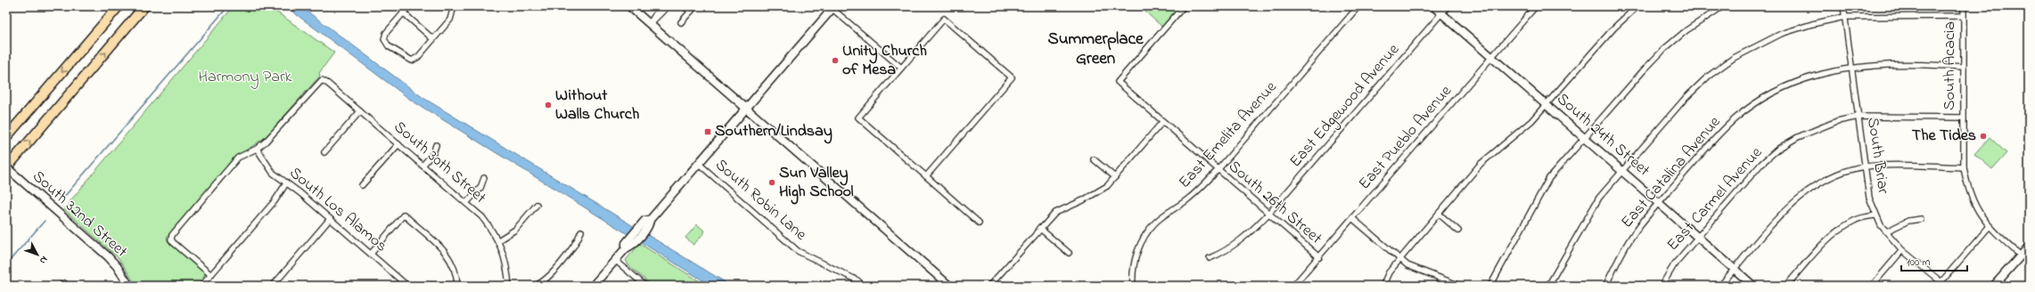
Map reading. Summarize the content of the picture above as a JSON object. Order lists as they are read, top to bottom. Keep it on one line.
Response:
{"streets":{"main road":["South 24th Street","South 32nd Street"],"street":["South Acacia","East Edgewood Avenue","East Emelita Avenue","East Pueblo Avenue","South Briar","South 30th Street","East Catalina Avenue","East Carmel Avenue","South Robin Lane","South 26th Street","South Los Alamos"]},"crossings":[["South Acacia","East Catalina Avenue"],["South Acacia","East Carmel Avenue"],["East Edgewood Avenue","South 24th Street"],["East Edgewood Avenue","South 26th Street"],["East Emelita Avenue","South 26th Street"],["South 24th Street","East Pueblo Avenue"],["South 24th Street","East Catalina Avenue"],["South 24th Street","East Carmel Avenue"],["East Pueblo Avenue","South 26th Street"],["South Briar","East Catalina Avenue"],["South Briar","East Carmel Avenue"],["South 30th Street","South Los Alamos"]],"districts":["Summerplace Green"],"parks":["Harmony Park"],"places":{"other":["Unity Church of Mesa","Without Walls Church","The Tides","Sun Valley High School"],"transit":["Southern/Lindsay"]},"scale_bar":"100 m","north":"bottom right"}
